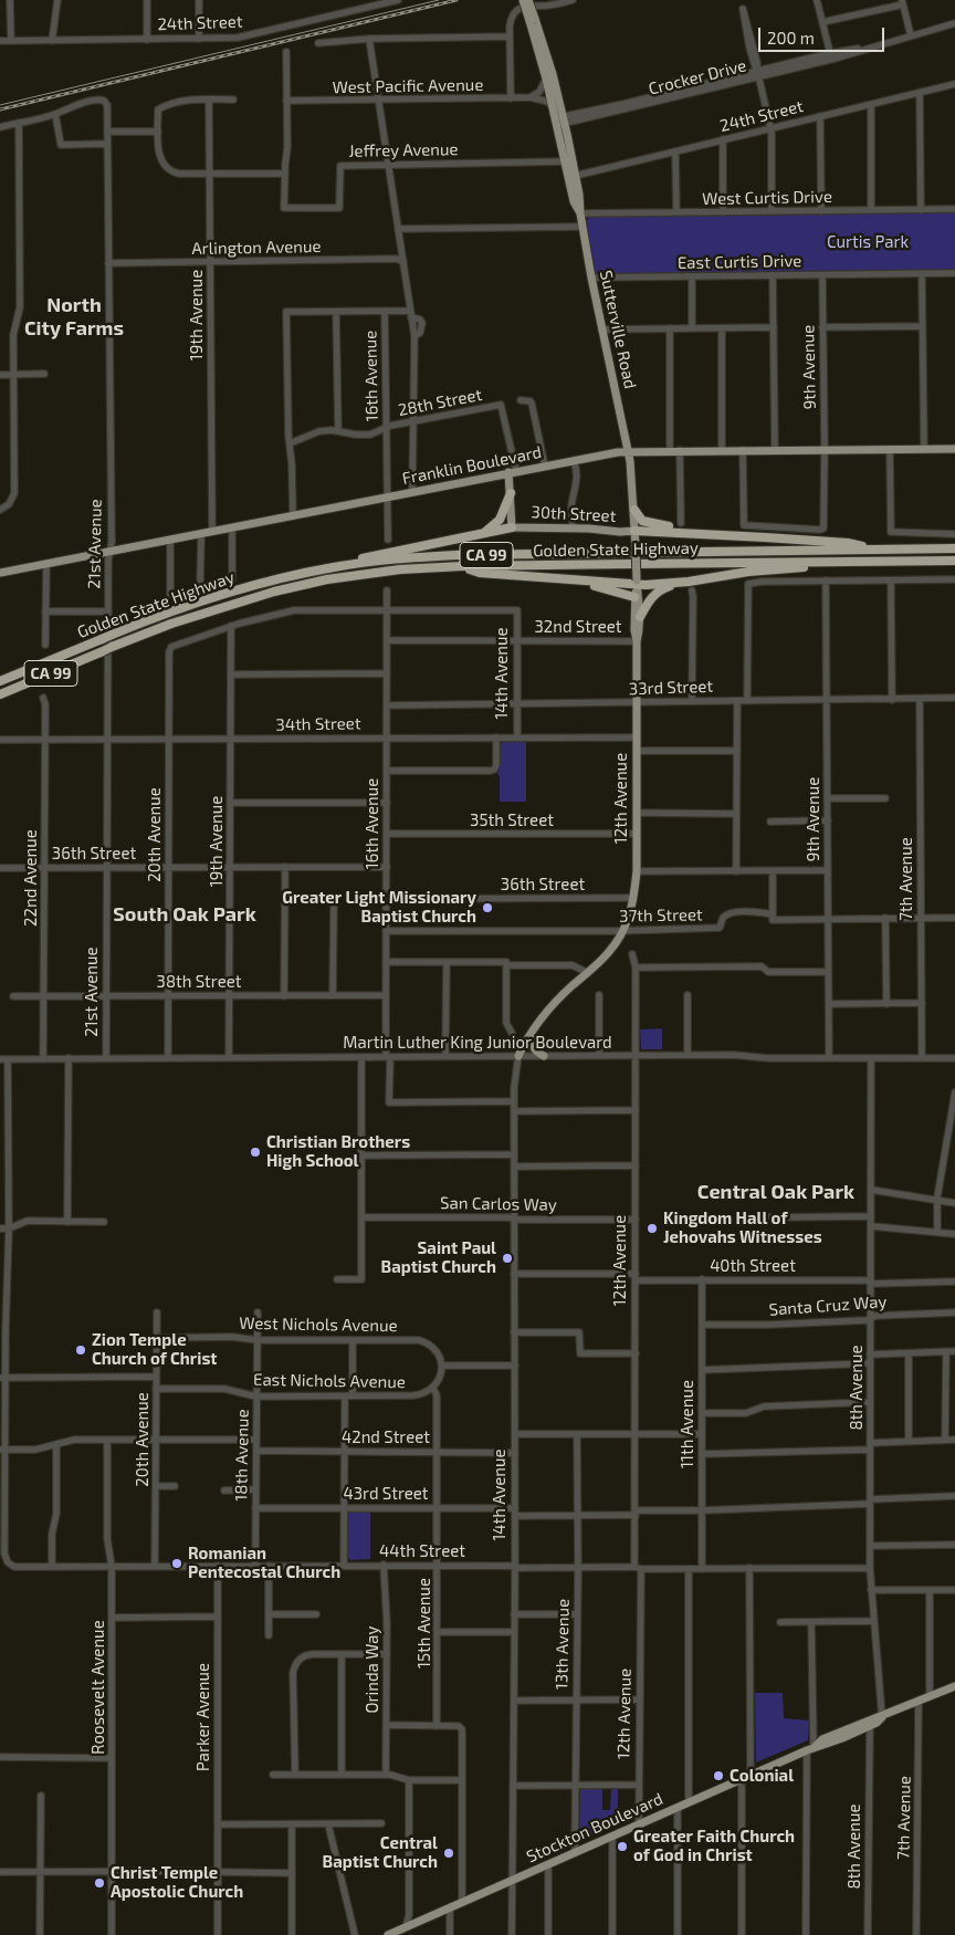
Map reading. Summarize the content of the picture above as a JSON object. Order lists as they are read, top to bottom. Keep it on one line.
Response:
{"streets":{"highway":["Golden State Highway","CA 99"],"main road":["Sutterville Road","Franklin Boulevard","30th Street","12th Avenue","Stockton Boulevard"],"street":["24th Street","Crocker Drive","West Pacific Avenue","Jeffrey Avenue","West Curtis Drive","Arlington Avenue","East Curtis Drive","19th Avenue","9th Avenue","16th Avenue","28th Street","21st Avenue","32nd Street","14th Avenue","33rd Street","34th Street","35th Street","20th Avenue","36th Street","22nd Avenue","7th Avenue","37th Street","38th Street","Martin Luther King Junior Boulevard","San Carlos Way","40th Street","Santa Cruz Way","West Nichols Avenue","East Nichols Avenue","8th Avenue","11th Avenue","42nd Street","18th Avenue","43rd Street","44th Street","15th Avenue","13th Avenue","Orinda Way","Roosevelt Avenue","Parker Avenue"]},"crossings":[["24th Street","Sutterville Road"],["Crocker Drive","Sutterville Road"],["Jeffrey Avenue","Sutterville Road"],["West Curtis Drive","Sutterville Road"],["Arlington Avenue","19th Avenue"],["Arlington Avenue","21st Avenue"],["East Curtis Drive","Sutterville Road"],["East Curtis Drive","9th Avenue"],["19th Avenue","Franklin Boulevard"],["19th Avenue","34th Street"],["19th Avenue","20th Avenue"],["19th Avenue","36th Street"],["19th Avenue","38th Street"],["19th Avenue","Martin Luther King Junior Boulevard"],["Sutterville Road","Franklin Boulevard"],["Sutterville Road","12th Avenue"],["9th Avenue","Franklin Boulevard"],["9th Avenue","33rd Street"],["9th Avenue","37th Street"],["9th Avenue","Martin Luther King Junior Boulevard"],["16th Avenue","28th Street"],["16th Avenue","Franklin Boulevard"],["16th Avenue","32nd Street"],["16th Avenue","14th Avenue"],["16th Avenue","33rd Street"],["16th Avenue","34th Street"],["16th Avenue","35th Street"],["16th Avenue","36th Street"],["16th Avenue","37th Street"],["16th Avenue","38th Street"],["16th Avenue","Martin Luther King Junior Boulevard"],["28th Street","Franklin Boulevard"],["Franklin Boulevard","21st Avenue"],["Franklin Boulevard","12th Avenue"],["30th Street","12th Avenue"],["21st Avenue","34th Street"],["21st Avenue","36th Street"],["21st Avenue","38th Street"],["21st Avenue","Martin Luther King Junior Boulevard"],["32nd Street","14th Avenue"],["32nd Street","12th Avenue"],["14th Avenue","33rd Street"],["14th Avenue","34th Street"],["14th Avenue","12th Avenue"],["14th Avenue","Martin Luther King Junior Boulevard"],["14th Avenue","San Carlos Way"],["14th Avenue","40th Street"],["14th Avenue","42nd Street"],["14th Avenue","43rd Street"],["14th Avenue","44th Street"],["14th Avenue","Stockton Boulevard"],["33rd Street","12th Avenue"],["33rd Street","7th Avenue"],["34th Street","12th Avenue"],["34th Street","20th Avenue"],["34th Street","22nd Avenue"],["12th Avenue","35th Street"],["12th Avenue","36th Street"],["12th Avenue","37th Street"],["12th Avenue","Martin Luther King Junior Boulevard"],["12th Avenue","San Carlos Way"],["12th Avenue","40th Street"],["12th Avenue","44th Street"],["12th Avenue","Stockton Boulevard"],["20th Avenue","36th Street"],["20th Avenue","38th Street"],["20th Avenue","Martin Luther King Junior Boulevard"],["20th Avenue","West Nichols Avenue"],["20th Avenue","East Nichols Avenue"],["20th Avenue","44th Street"],["36th Street","22nd Avenue"],["22nd Avenue","38th Street"],["22nd Avenue","Martin Luther King Junior Boulevard"],["7th Avenue","37th Street"],["7th Avenue","Martin Luther King Junior Boulevard"],["7th Avenue","Stockton Boulevard"],["Martin Luther King Junior Boulevard","8th Avenue"],["40th Street","8th Avenue"],["40th Street","11th Avenue"],["Santa Cruz Way","8th Avenue"],["Santa Cruz Way","11th Avenue"],["West Nichols Avenue","18th Avenue"],["East Nichols Avenue","18th Avenue"],["East Nichols Avenue","15th Avenue"],["8th Avenue","44th Street"],["8th Avenue","Stockton Boulevard"],["11th Avenue","44th Street"],["42nd Street","18th Avenue"],["42nd Street","15th Avenue"],["18th Avenue","43rd Street"],["18th Avenue","44th Street"],["43rd Street","15th Avenue"],["44th Street","15th Avenue"],["44th Street","13th Avenue"],["44th Street","Orinda Way"],["44th Street","Roosevelt Avenue"],["44th Street","Parker Avenue"],["13th Avenue","Stockton Boulevard"]],"districts":["North City Farms","South Oak Park","Central Oak Park"],"parks":["Curtis Park"],"places":["Greater Light Missionary Baptist Church","Christian Brothers High School","Kingdom Hall of Jehovahs Witnesses","Saint Paul Baptist Church","Zion Temple Church of Christ","Romanian Pentecostal Church","Colonial","Greater Faith Church of God in Christ","Central Baptist Church","Christ Temple Apostolic Church"],"scale_bar":"200 m"}
